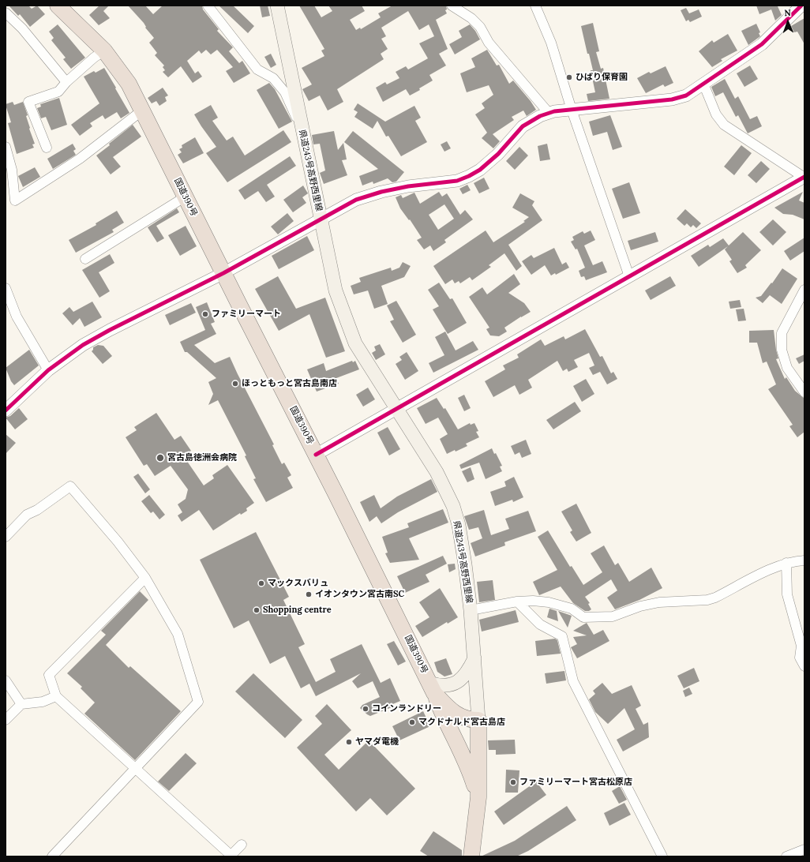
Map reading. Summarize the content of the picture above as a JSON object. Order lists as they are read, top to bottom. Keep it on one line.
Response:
{"streets":{"highway":["国道390号"],"main road":["県道243号高野西里線"]},"crossings":[["県道243号高野西里線","国道390号"]],"places":["ひばり保育園","ファミリーマート","ほっともっと宮古島南店","宮古島徳洲会病院","マックスバリュ","イオンタウン宮古南SC","Shopping centre","コインランドリー","マクドナルド宮古島店","ヤマダ電機","ファミリーマート宮古松原店"],"north":"top"}
